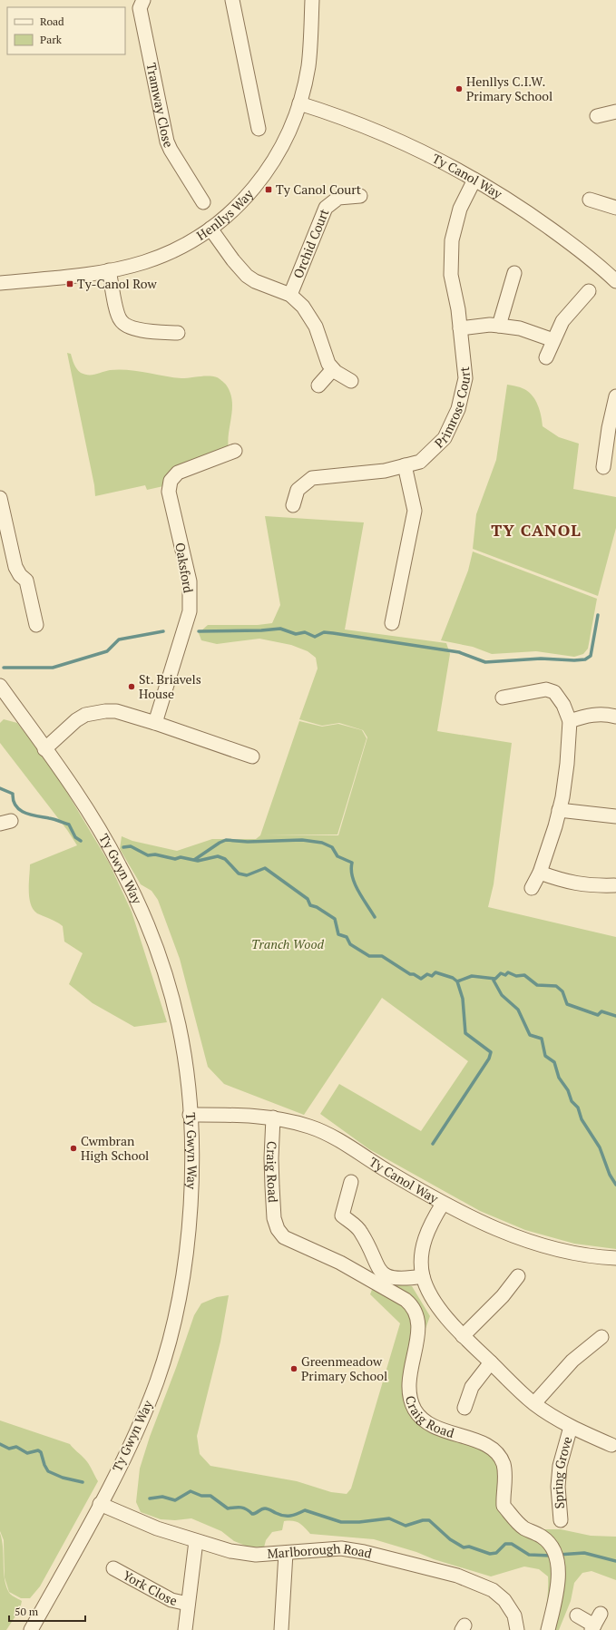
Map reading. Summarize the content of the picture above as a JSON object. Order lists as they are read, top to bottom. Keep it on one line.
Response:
{"streets":{"street":["Tramway Close","Ty Canol Way","Henllys Way","Orchid Court","Primrose Court","Oaksford","Ty Gwyn Way","Craig Road","Spring Grove","Marlborough Road","York Close"]},"crossings":[["Ty Canol Way","Henllys Way"],["Ty Canol Way","Primrose Court"],["Ty Canol Way","Ty Gwyn Way"],["Ty Canol Way","Craig Road"],["Ty Canol Way","Spring Grove"],["Henllys Way","Orchid Court"],["Ty Gwyn Way","Marlborough Road"]],"districts":["TY CANOL"],"parks":["Tranch Wood"],"places":{"other":["Henllys C.I.W. Primary School","St. Briavels House","Cwmbran High School","Greenmeadow Primary School"],"transit":["Ty Canol Court","Ty-Canol Row"]},"legend":["Road","Park"],"scale_bar":"50 m"}
